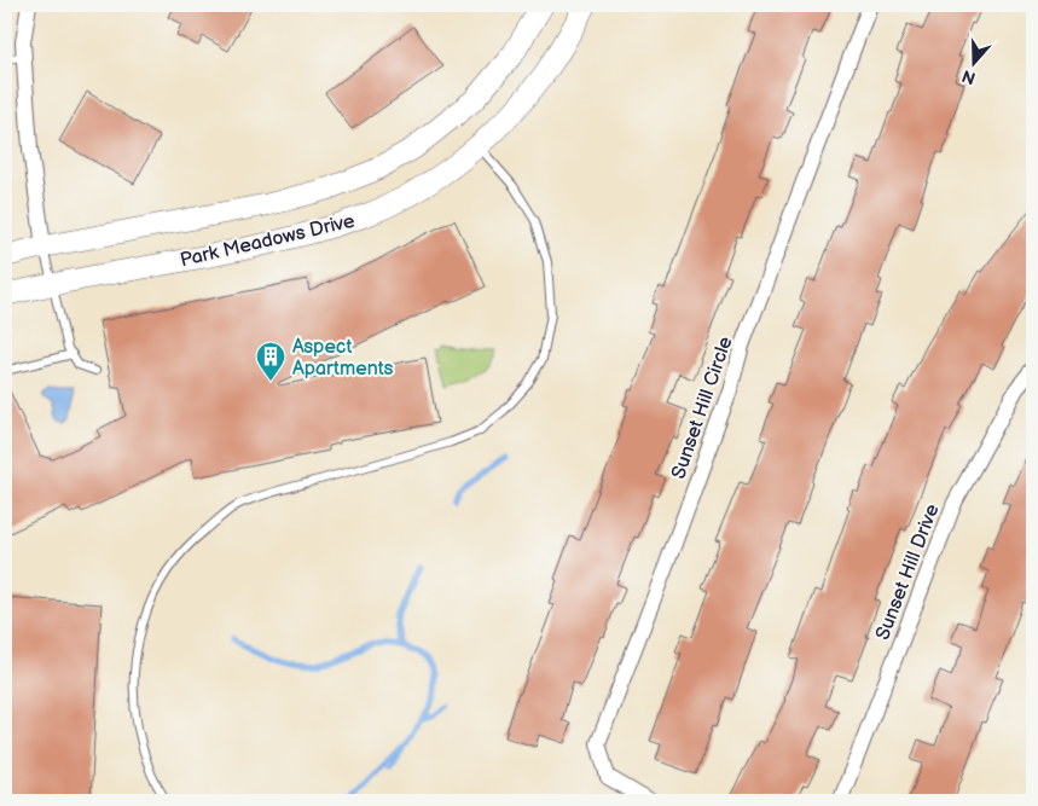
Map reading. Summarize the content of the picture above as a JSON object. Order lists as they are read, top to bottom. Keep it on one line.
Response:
{"streets":{"main road":["Park Meadows Drive"],"street":["Sunset Hill Circle","Sunset Hill Drive"]},"places":{"building":["Aspect Apartments"]},"north":"bottom"}
